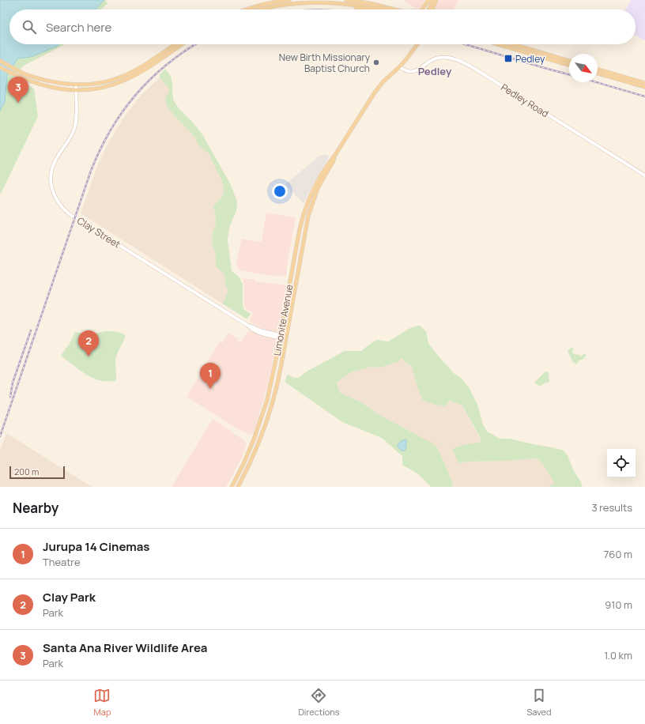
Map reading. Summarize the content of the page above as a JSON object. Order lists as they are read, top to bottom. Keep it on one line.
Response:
{"streets":{"main road":["Pedley Road","Clay Street","Limonite Avenue"]},"crossings":[["Pedley Road","Limonite Avenue"],["Clay Street","Limonite Avenue"]],"districts":["Pedley"],"places":{"transit":["Pedley"],"other":["New Birth Missionary Baptist Church"]},"scale_bar":"200 m","north":"bottom right","page":{"search":"Search here","pins":["3","2","1"],"scale":"200 m","heading":["Nearby","3 results"],"list":[{"mark":"1","name":"Jurupa 14 Cinemas","note":"Theatre","value":"760 m"},{"mark":"2","name":"Clay Park","note":"Park","value":"910 m"},{"mark":"3","name":"Santa Ana River Wildlife Area","note":"Park","value":"1.0 km"}],"nav":["Map","Directions","Saved"]}}
